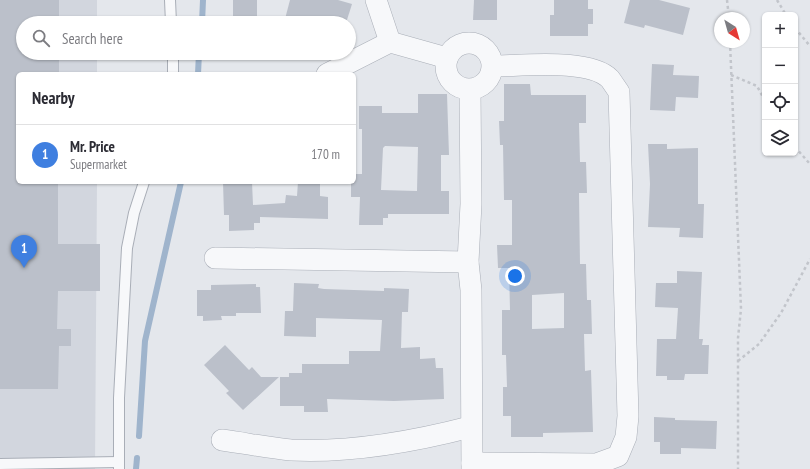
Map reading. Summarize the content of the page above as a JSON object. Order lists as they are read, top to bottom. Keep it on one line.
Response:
{"north":"bottom right","page":{"map_buttons":["+","−"],"search":"Search here","heading":"Nearby","list":[{"mark":"1","name":"Mr. Price","note":"Supermarket","value":"170 m"}],"pins":"1"}}
